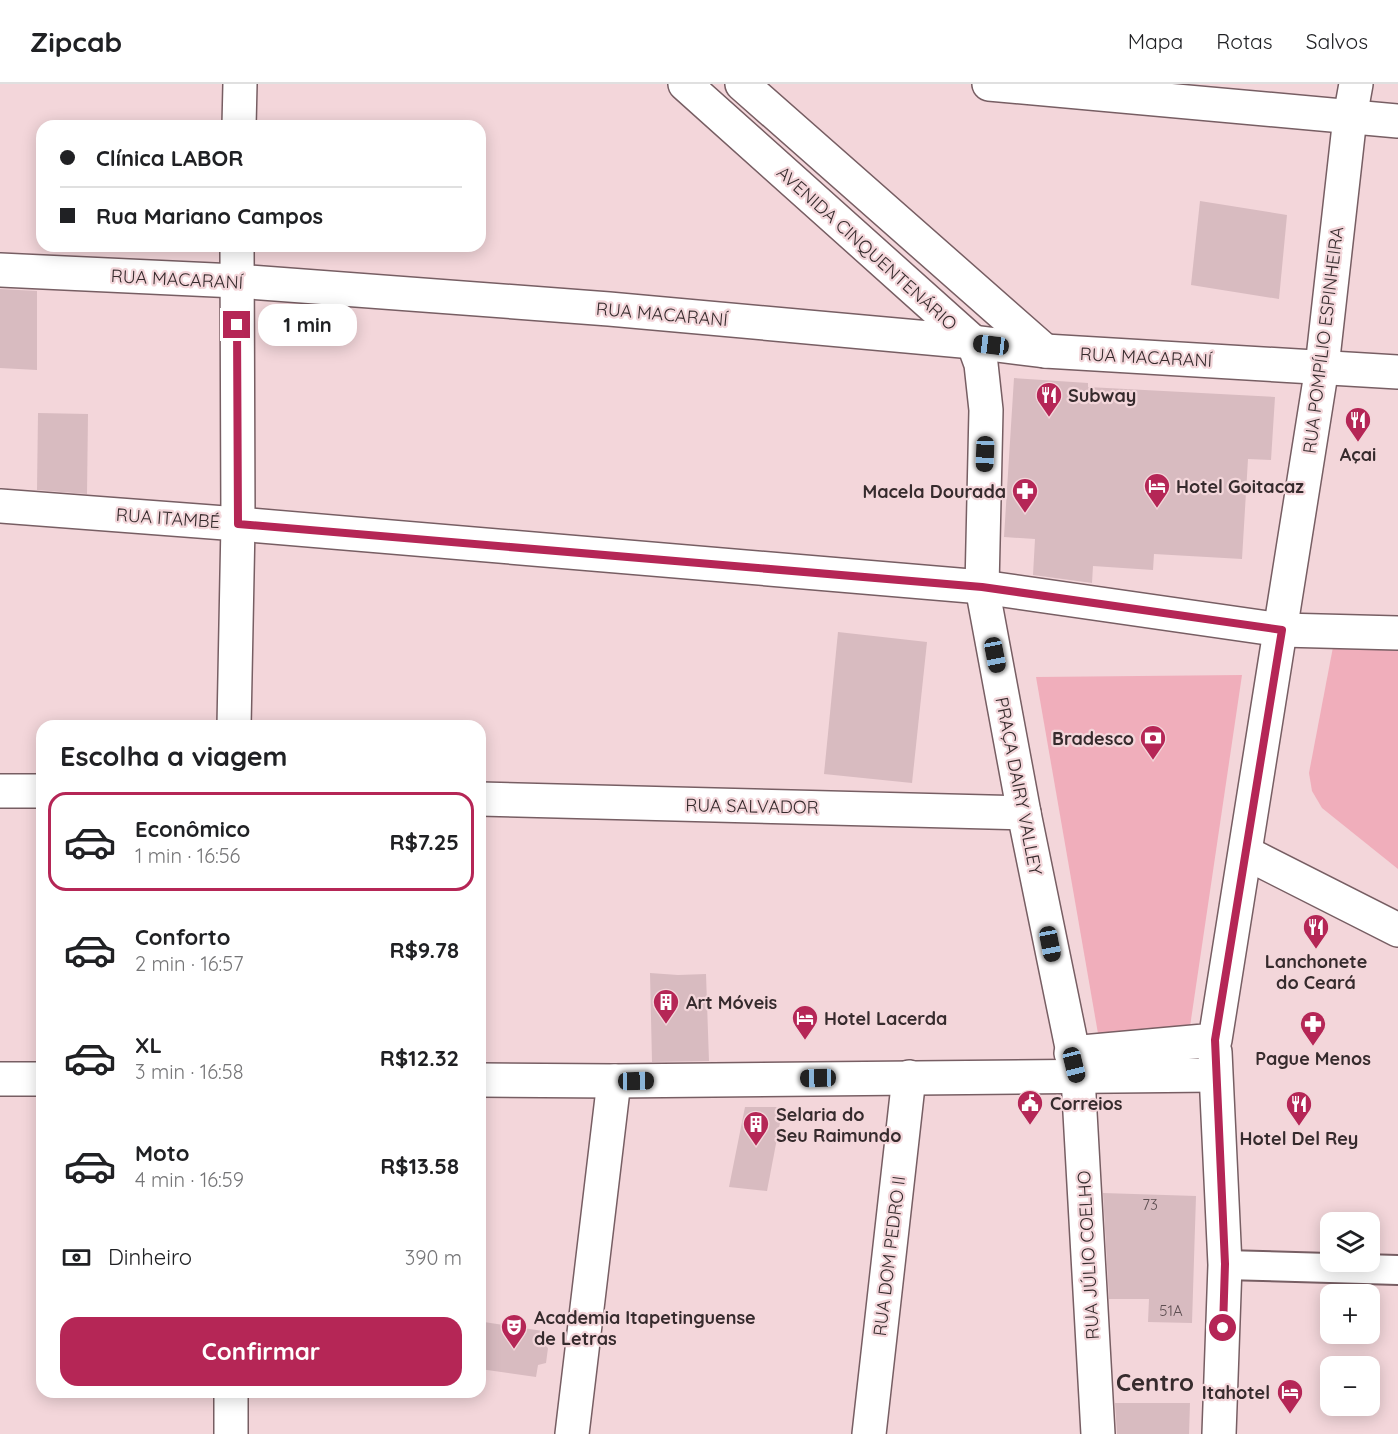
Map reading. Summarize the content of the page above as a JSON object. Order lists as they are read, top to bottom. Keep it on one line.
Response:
{"streets":{"street":["AVENIDA CINQUENTENÁRIO","RUA MACARANÍ","RUA POMPÍLIO ESPINHEIRA","RUA ITAMBÉ","PRAÇA DAIRY VALLEY","RUA SALVADOR","RUA JÚLIO COELHO","RUA DOM PEDRO II"]},"crossings":[["AVENIDA CINQUENTENÁRIO","RUA MACARANÍ"],["AVENIDA CINQUENTENÁRIO","RUA ITAMBÉ"],["AVENIDA CINQUENTENÁRIO","PRAÇA DAIRY VALLEY"],["RUA MACARANÍ","RUA POMPÍLIO ESPINHEIRA"],["RUA ITAMBÉ","PRAÇA DAIRY VALLEY"],["PRAÇA DAIRY VALLEY","RUA SALVADOR"],["PRAÇA DAIRY VALLEY","RUA JÚLIO COELHO"]],"districts":["Centro"],"places":{"restaurant":["Subway","Açai","Lanchonete do Ceará","Hotel Del Rey"],"hotel":["Hotel Goitacaz","Hotel Lacerda","Itahotel"],"pharmacy":["Macela Dourada","Pague Menos"],"bank":["Bradesco"],"building":["Art Móveis","Selaria do Seu Raimundo"],"public building":["Correios"],"theatre":["Academia Itapetinguense de Letras"]},"house_numbers":["73","51A"],"page":{"header":"Zipcab","nav":["Mapa","Rotas","Salvos"],"banner":["Clínica LABOR","Rua Mariano Campos"],"bubble":"1 min","heading":"Escolha a viagem","list":[{"name":"Econômico","note":"1 min · 16:56","value":"R$7.25"},{"name":"Conforto","note":"2 min · 16:57","value":"R$9.78"},{"name":"XL","note":"3 min · 16:58","value":"R$12.32"},{"name":"Moto","note":"4 min · 16:59","value":"R$13.58"}],"map_buttons":["+","−"],"pay":["Dinheiro","390 m"],"buttons":"Confirmar"}}
